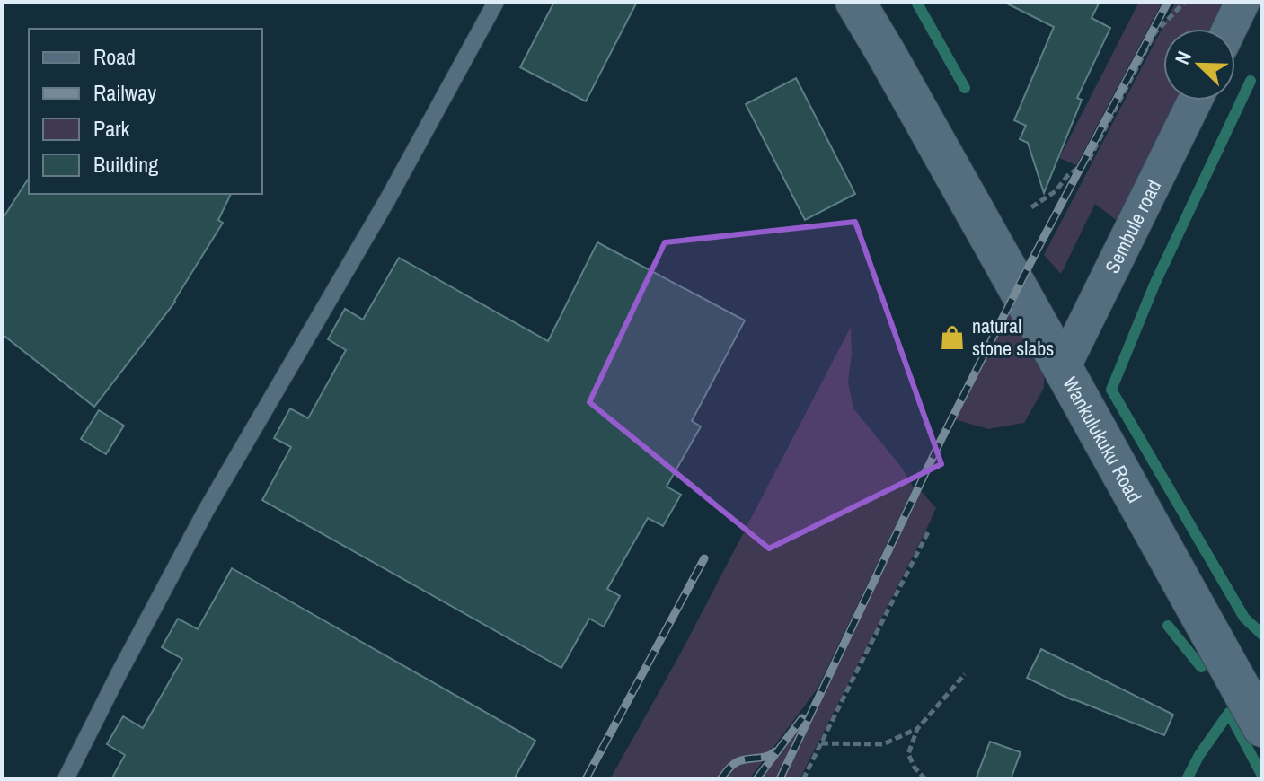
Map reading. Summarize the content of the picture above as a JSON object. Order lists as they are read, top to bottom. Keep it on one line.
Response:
{"streets":{"main road":["Wankulukuku Road"],"street":["Sembule road"]},"crossings":[["Sembule road","Wankulukuku Road"]],"places":{"shop":["natural stone slabs"]},"legend":["Road","Railway","Park","Building"],"north":"top left"}
